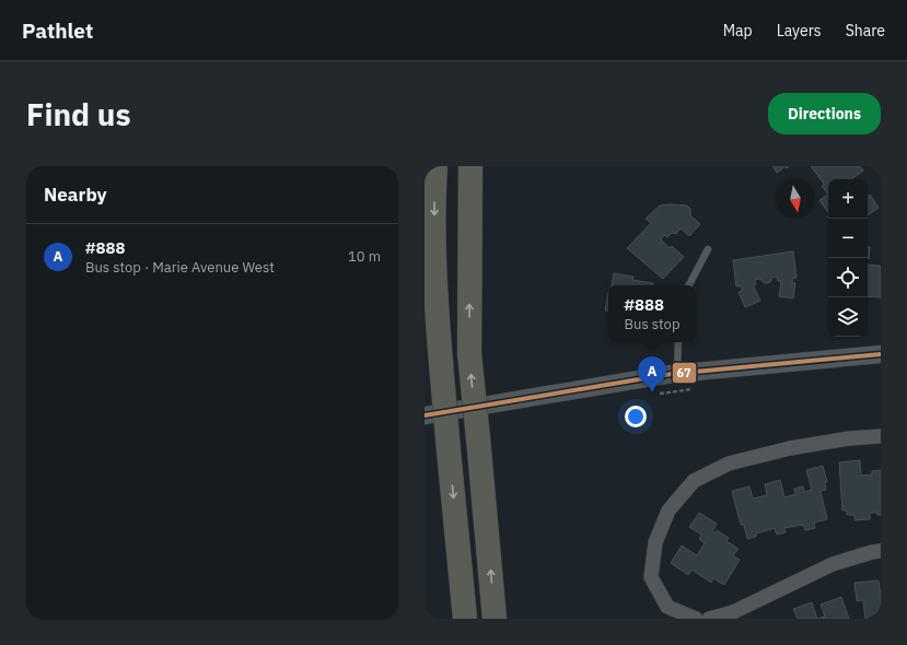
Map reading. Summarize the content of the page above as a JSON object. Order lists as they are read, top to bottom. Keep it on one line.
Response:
{"lines":["transit line 67"],"north":"bottom","page":{"header":"Pathlet","nav":["Map","Layers","Share"],"buttons":"Directions","title":"Find us","heading":"Nearby","map_buttons":["+","−"],"list":[{"mark":"A","name":"#888","note":"Bus stop · Marie Avenue West","value":"10 m"}],"popup":["#888","Bus stop"],"pins":"A"}}
